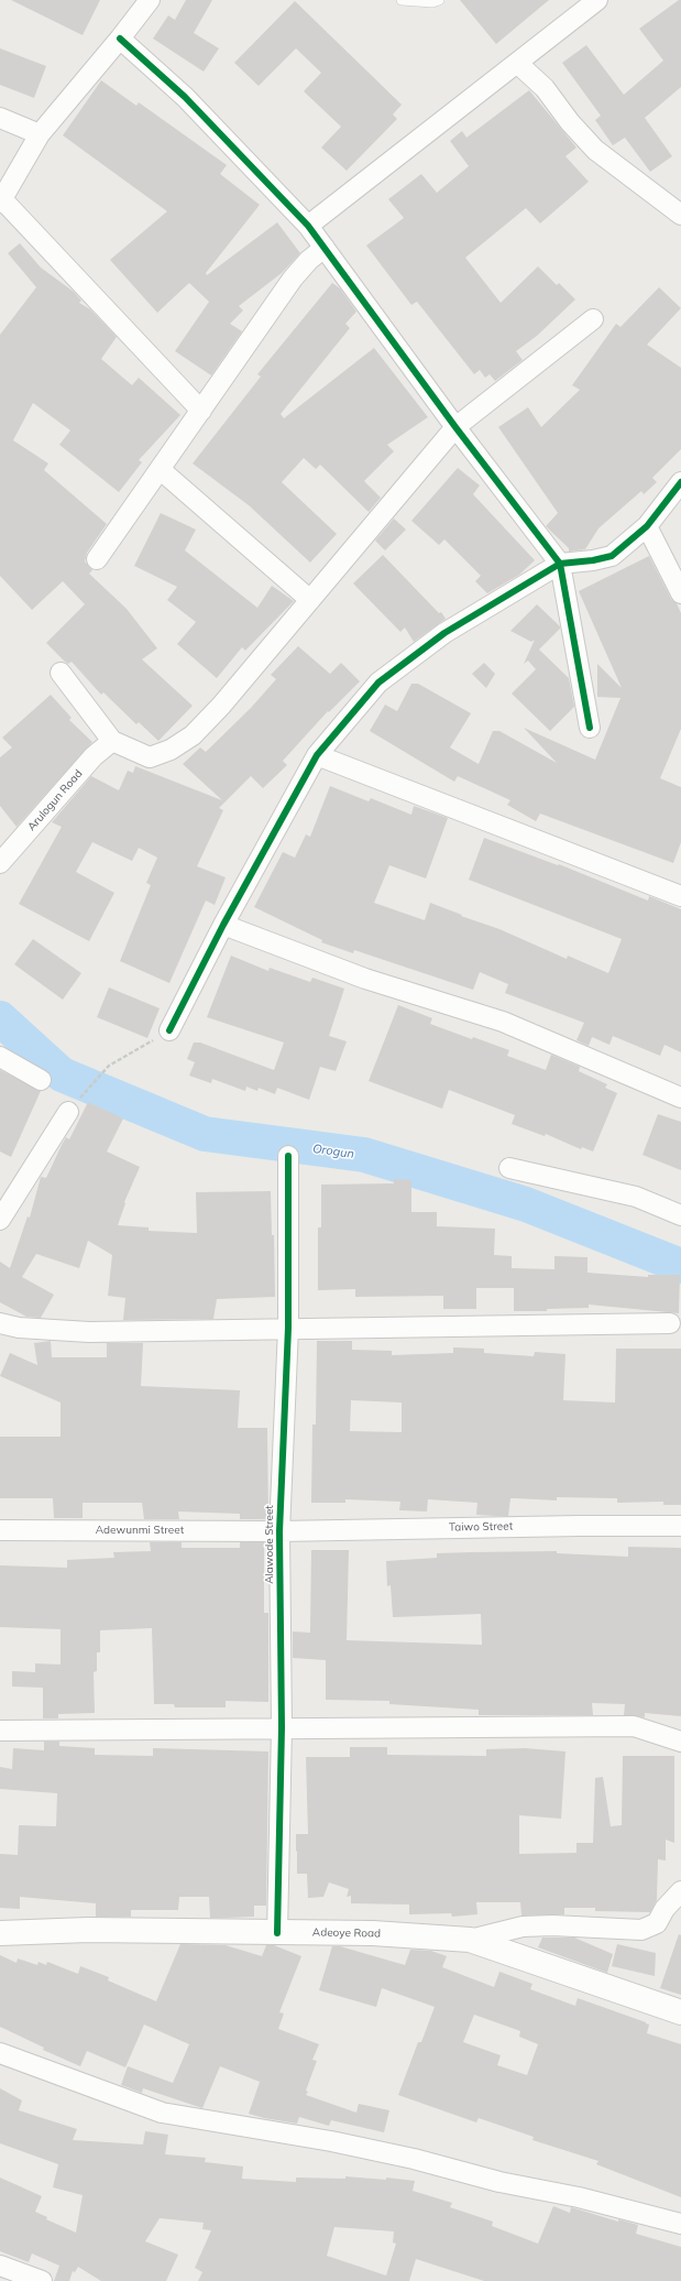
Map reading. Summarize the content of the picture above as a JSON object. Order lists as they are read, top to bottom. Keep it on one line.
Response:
{"streets":{"street":["Arulogun Road","Taiwo Street","Adewunmi Street","Alawode Street","Adeoye Road"]},"crossings":[["Taiwo Street","Adewunmi Street"],["Taiwo Street","Alawode Street"],["Adewunmi Street","Alawode Street"],["Alawode Street","Adeoye Road"]],"water":["Orogun"]}
